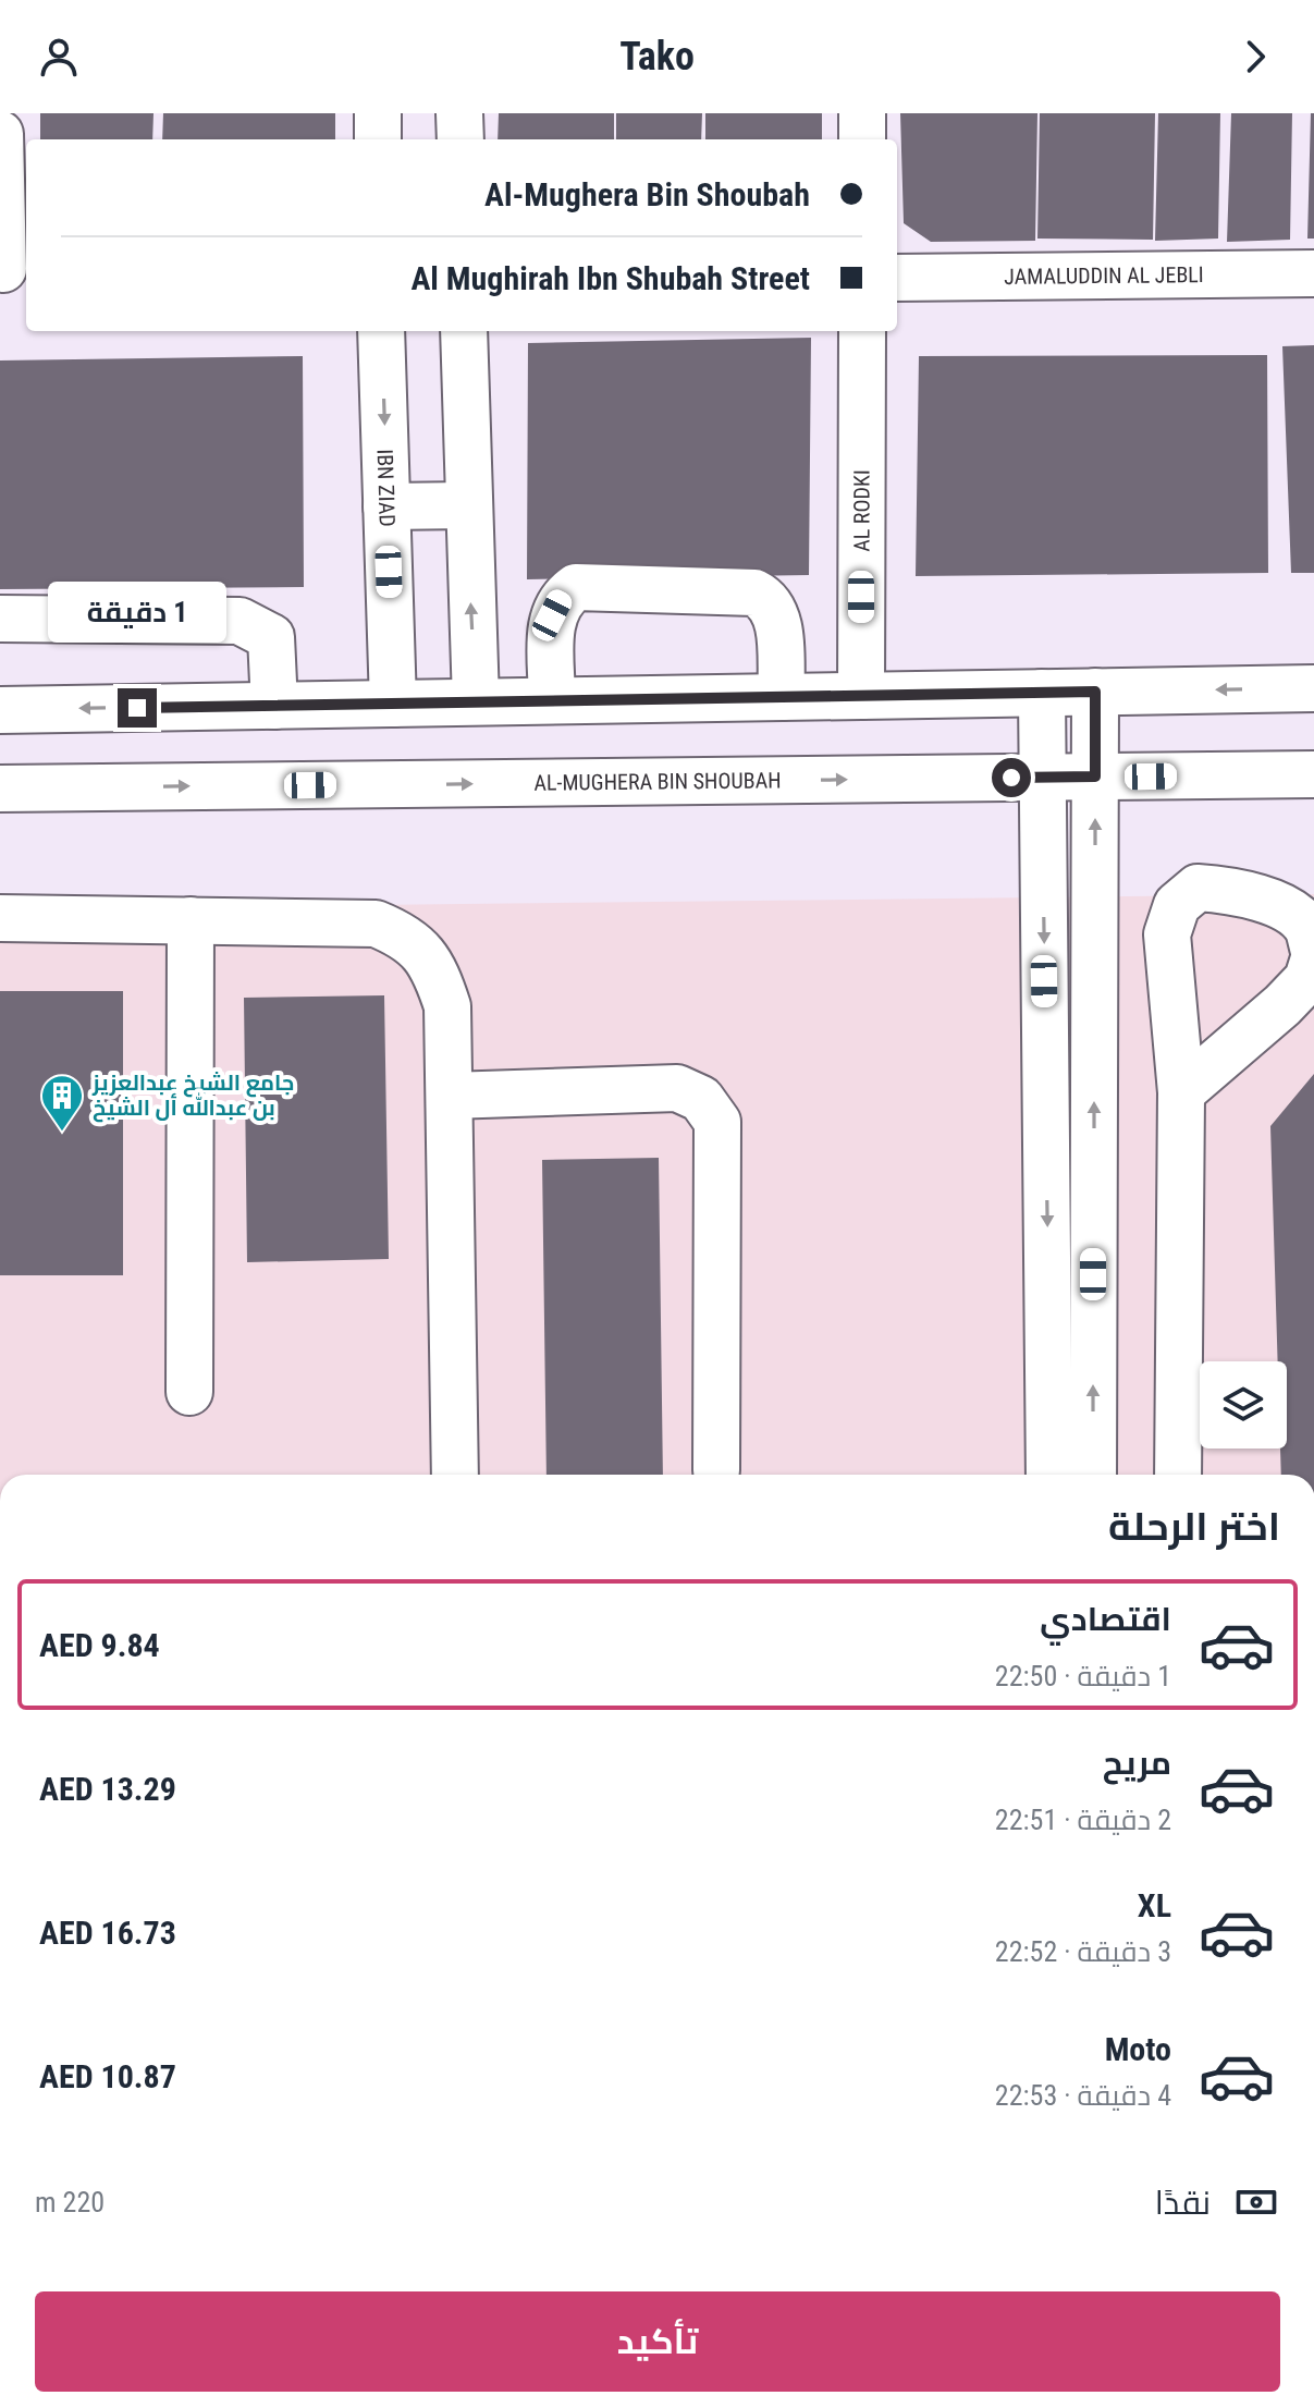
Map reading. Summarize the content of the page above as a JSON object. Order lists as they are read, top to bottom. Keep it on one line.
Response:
{"streets":{"street":["JAMALUDDIN AL JEBLI","IBN ZIAD","AL RODKI","AL-MUGHERA BIN SHOUBAH"]},"places":{"building":["جامع الشيخ عبدالعزيز بن عبدالله أل الشيخ"]},"page":{"header":"Tako","banner":["Al-Mughera Bin Shoubah","Al Mughirah Ibn Shubah Street"],"bubble":"1 دقيقة","heading":"اختر الرحلة","list":[{"name":"اقتصادي","note":"1 دقيقة · 22:50","value":"AED 9.84"},{"name":"مريح","note":"2 دقيقة · 22:51","value":"AED 13.29"},{"name":"XL","note":"3 دقيقة · 22:52","value":"AED 16.73"},{"name":"Moto","note":"4 دقيقة · 22:53","value":"AED 10.87"}],"pay":["نقدًا","220 m"],"buttons":"تأكيد"}}
